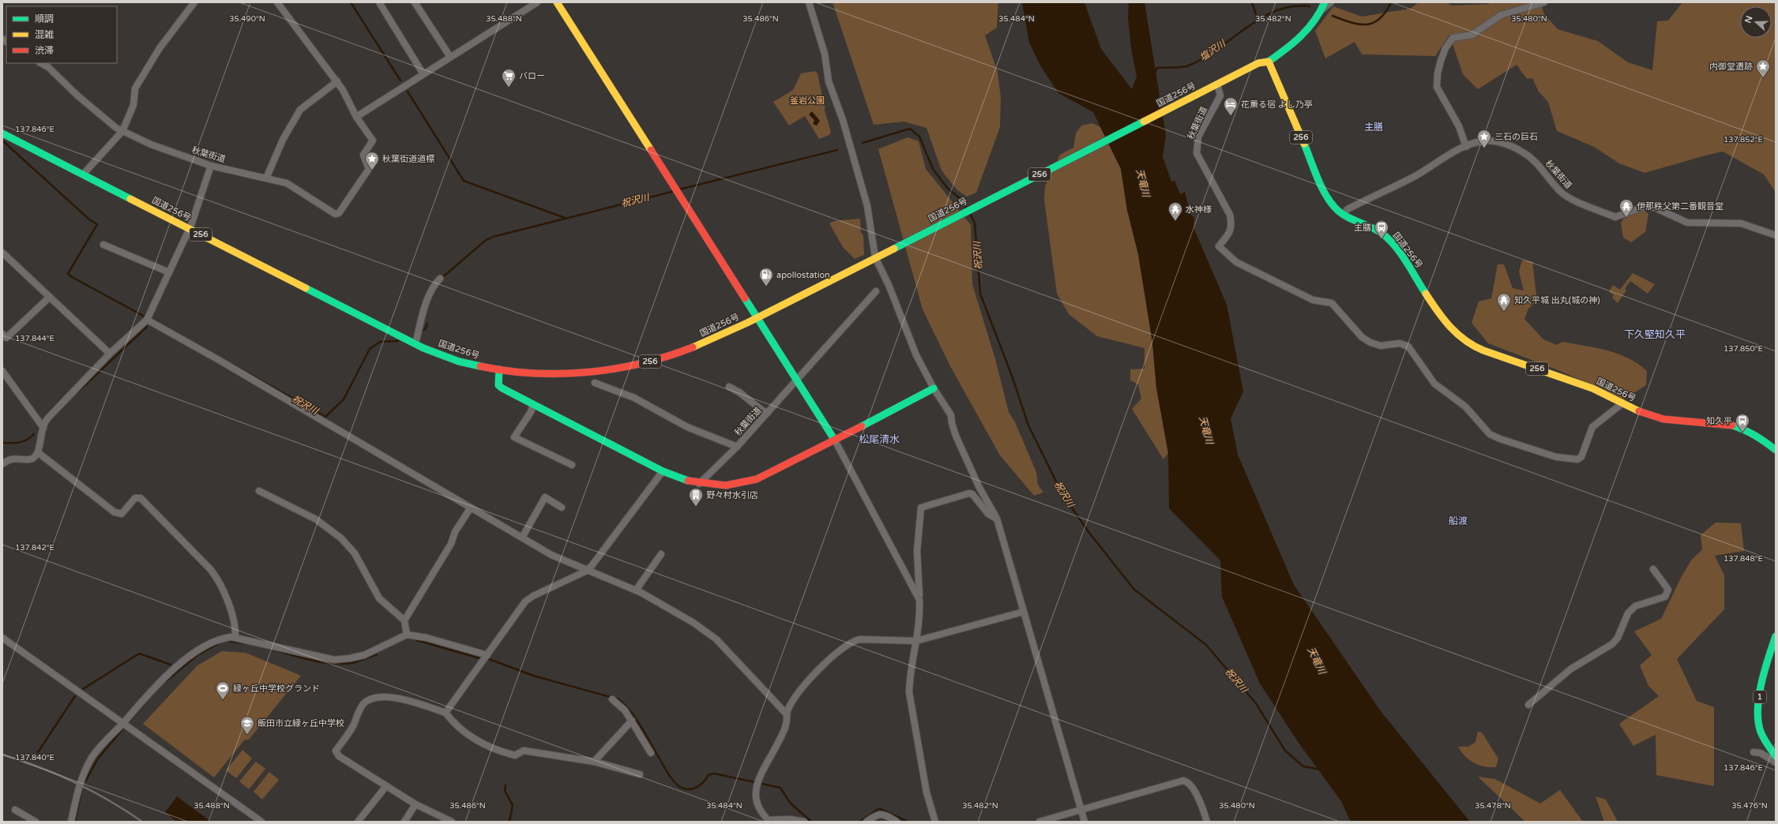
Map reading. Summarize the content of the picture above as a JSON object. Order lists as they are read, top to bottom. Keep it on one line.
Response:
{"streets":{"main road":["国道256号","256","1"],"street":["秋葉街道"]},"crossings":[["国道256号","秋葉街道"]],"districts":["主膳","下久堅知久平","松尾清水","船渡"],"water":["塩沢川","天竜川","祝沢川"],"parks":["釜岩公園"],"places":{"place":["内御堂遺跡","三石の巨石","秋葉街道道標"],"supermarket":["バロー"],"hotel":["花薫る宿 よし乃亭"],"temple":["伊那秩父第二番観音堂","水神様","知久平城 出丸(城の神)"],"bus stop":["主膳","知久平"],"fuel station":["apollostation"],"building":["野々村水引店"],"sports":["緑ヶ丘中学校グランド"],"school or university":["飯田市立緑ヶ丘中学校"]},"legend":["順調","混雑","渋滞"],"north":"left","coordinates":["35.490°N","35.488°N","35.486°N","35.484°N","35.482°N","35.480°N","137.846°E","137.852°E","137.844°E","137.850°E","137.842°E","137.848°E","137.840°E","35.478°N","35.476°N"]}
